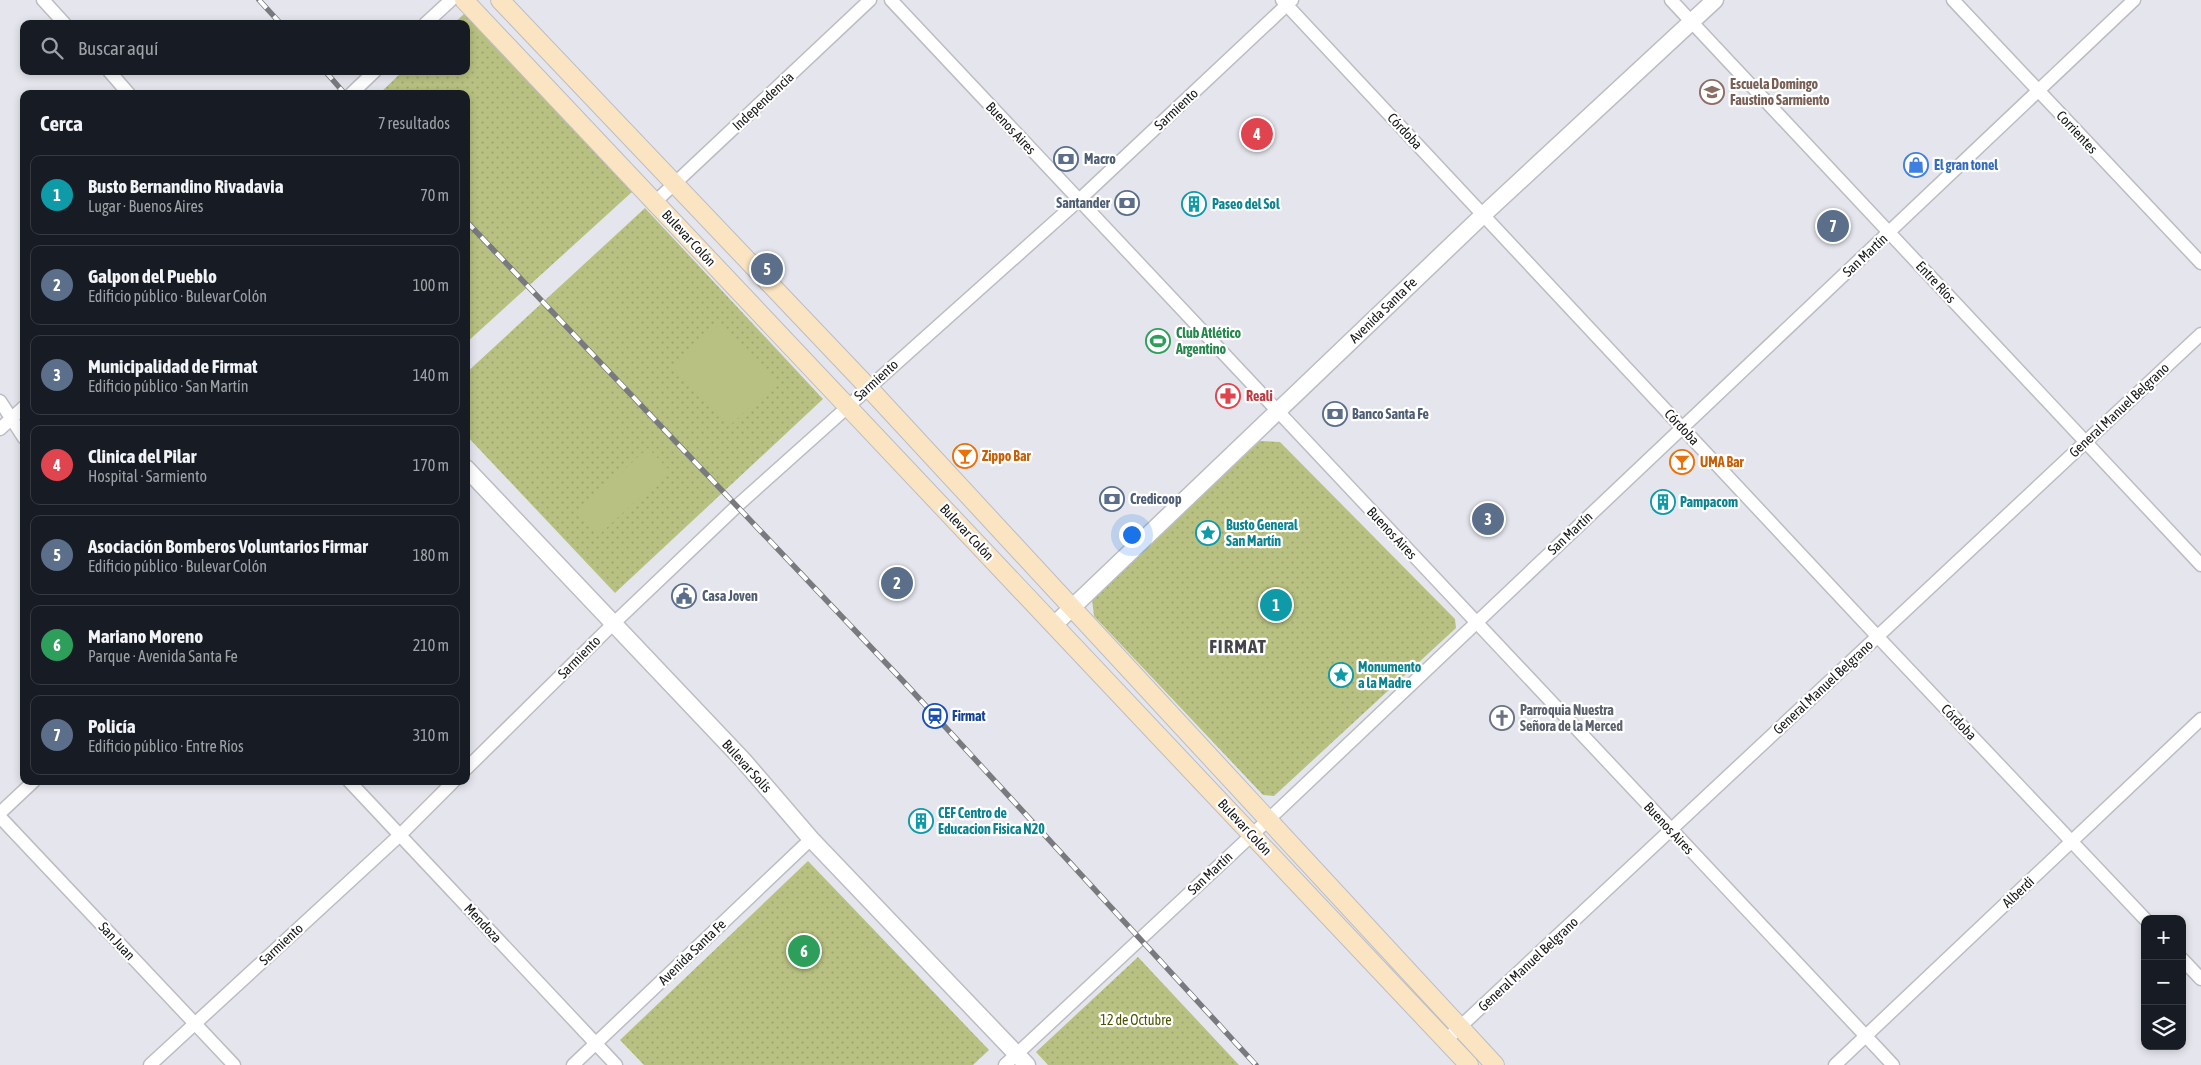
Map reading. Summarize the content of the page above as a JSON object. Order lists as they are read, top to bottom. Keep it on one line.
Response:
{"streets":{"main road":["Bulevar Colón"],"street":["Independencia","Sarmiento","Buenos Aires","Córdoba","Corrientes","San Martín","Entre Ríos","Avenida Santa Fe","General Manuel Belgrano","Bulevar Solís","Alberdi","Mendoza","San Juan"]},"crossings":[["Independencia","Bulevar Colón"],["Sarmiento","Buenos Aires"],["Sarmiento","Córdoba"],["Sarmiento","Bulevar Colón"],["Sarmiento","Bulevar Solís"],["Sarmiento","Mendoza"],["Sarmiento","San Juan"],["Buenos Aires","San Martín"],["Buenos Aires","Avenida Santa Fe"],["Buenos Aires","General Manuel Belgrano"],["Buenos Aires","Alberdi"],["Córdoba","San Martín"],["Córdoba","Avenida Santa Fe"],["Córdoba","General Manuel Belgrano"],["Córdoba","Alberdi"],["Corrientes","San Martín"],["Bulevar Colón","San Martín"],["Bulevar Colón","Avenida Santa Fe"],["Bulevar Colón","General Manuel Belgrano"],["San Martín","Entre Ríos"],["San Martín","Bulevar Solís"],["Entre Ríos","Avenida Santa Fe"],["Entre Ríos","General Manuel Belgrano"],["Avenida Santa Fe","Bulevar Solís"],["Avenida Santa Fe","Mendoza"]],"districts":["FIRMAT"],"parks":["12 de Octubre"],"places":{"school or university":["Escuela Domingo Faustino Sarmiento"],"bank":["Macro","Santander","Banco Santa Fe","Credicoop"],"shop":["El gran tonel"],"building":["Paseo del Sol","Pampacom","CEF Centro de Educacion Fisica N20"],"sports":["Club Atlético Argentino"],"pharmacy":["Reali"],"bar":["Zippo Bar","UMA Bar"],"place":["Busto General San Martín","Monumento a la Madre"],"public building":["Casa Joven"],"station":["Firmat"],"church":["Parroquia Nuestra Señora de la Merced"]},"page":{"search":"Buscar aquí","heading":["Cerca","7 resultados"],"pins":["4","7","5","3","2","1","6"],"list":[{"mark":"1","name":"Busto Bernandino Rivadavia","note":"Lugar · Buenos Aires","value":"70 m"},{"mark":"2","name":"Galpon del Pueblo","note":"Edificio público · Bulevar Colón","value":"100 m"},{"mark":"3","name":"Municipalidad de Firmat","note":"Edificio público · San Martín","value":"140 m"},{"mark":"4","name":"Clinica del Pilar","note":"Hospital · Sarmiento","value":"170 m"},{"mark":"5","name":"Asociación Bomberos Voluntarios Firmar","note":"Edificio público · Bulevar Colón","value":"180 m"},{"mark":"6","name":"Mariano Moreno","note":"Parque · Avenida Santa Fe","value":"210 m"},{"mark":"7","name":"Policía","note":"Edificio público · Entre Ríos","value":"310 m"}],"map_buttons":["+","−"]}}
